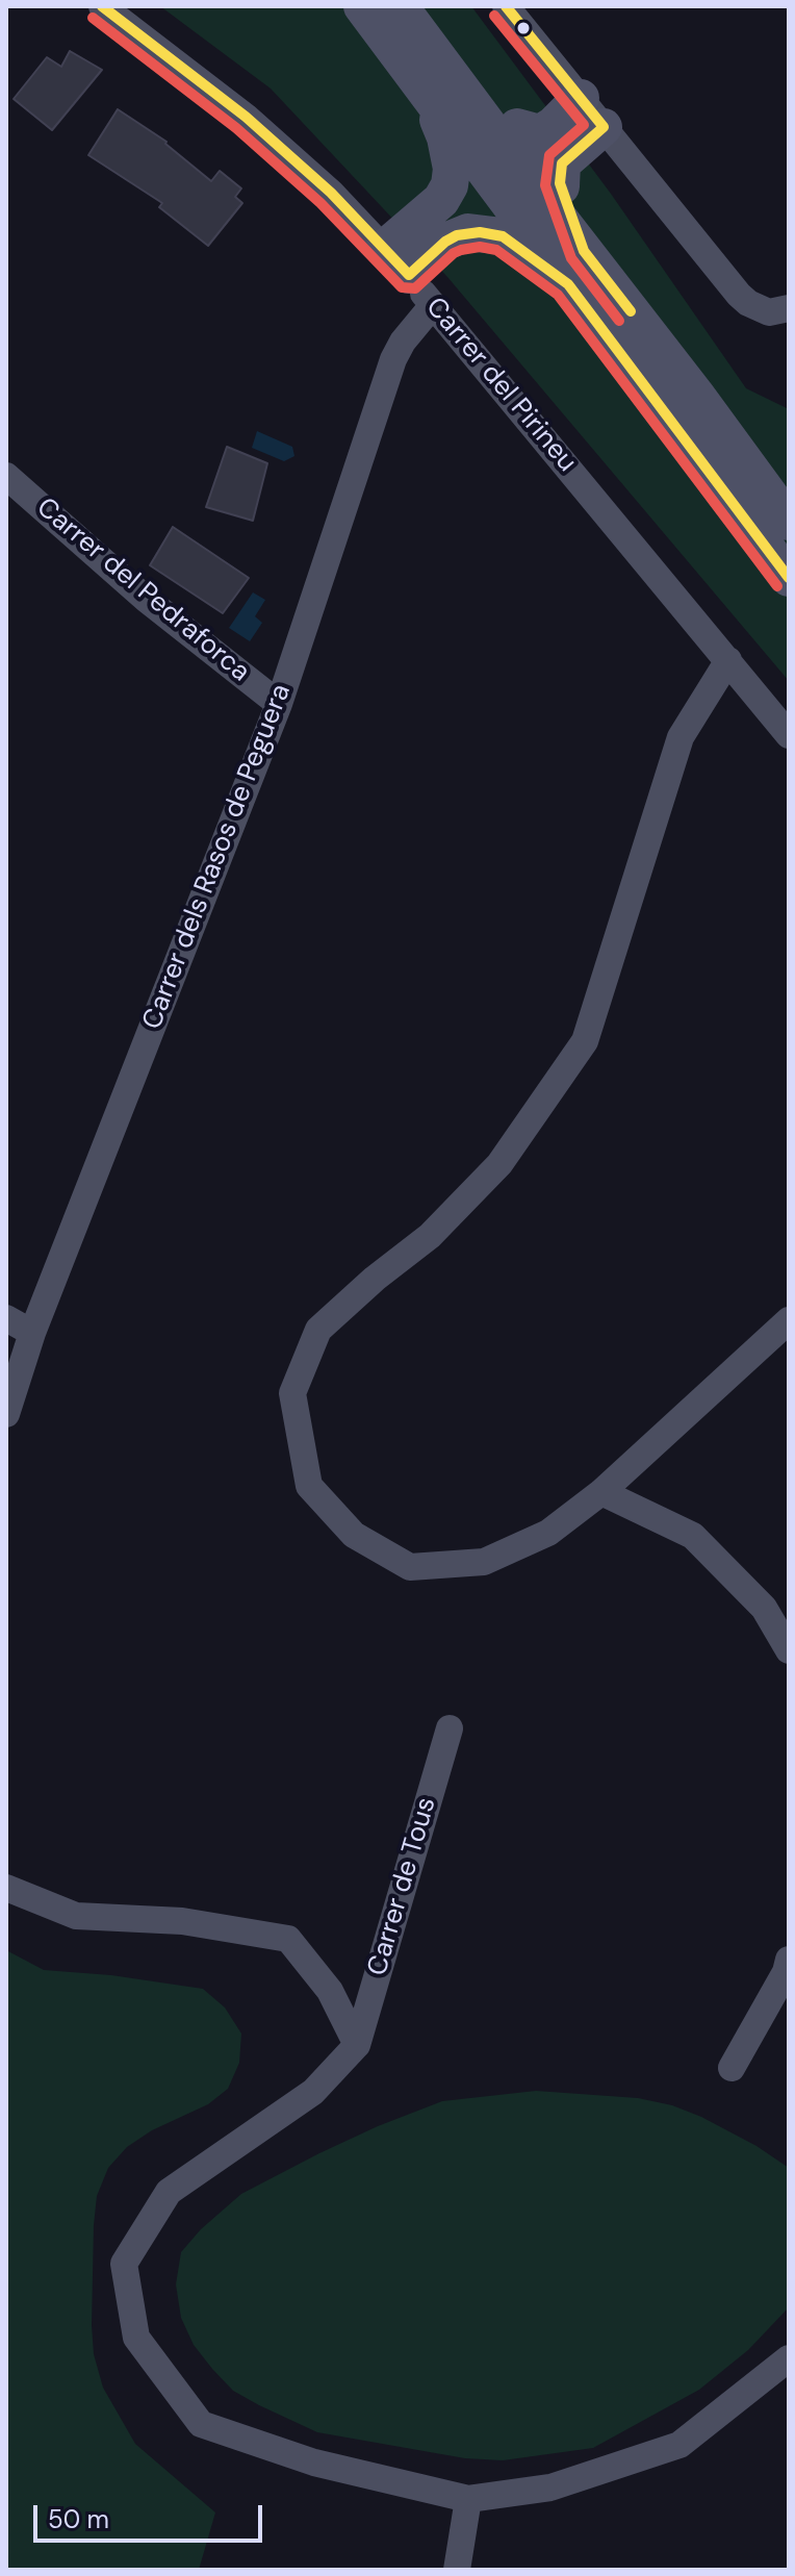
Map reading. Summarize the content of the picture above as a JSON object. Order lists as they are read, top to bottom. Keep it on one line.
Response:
{"streets":{"street":["Carrer del Pirineu","Carrer del Pedraforca","Carrer dels Rasos de Peguera","Carrer de Tous"]},"crossings":[["Carrer del Pirineu","Carrer dels Rasos de Peguera"],["Carrer del Pedraforca","Carrer dels Rasos de Peguera"]],"scale_bar":"50 m"}
